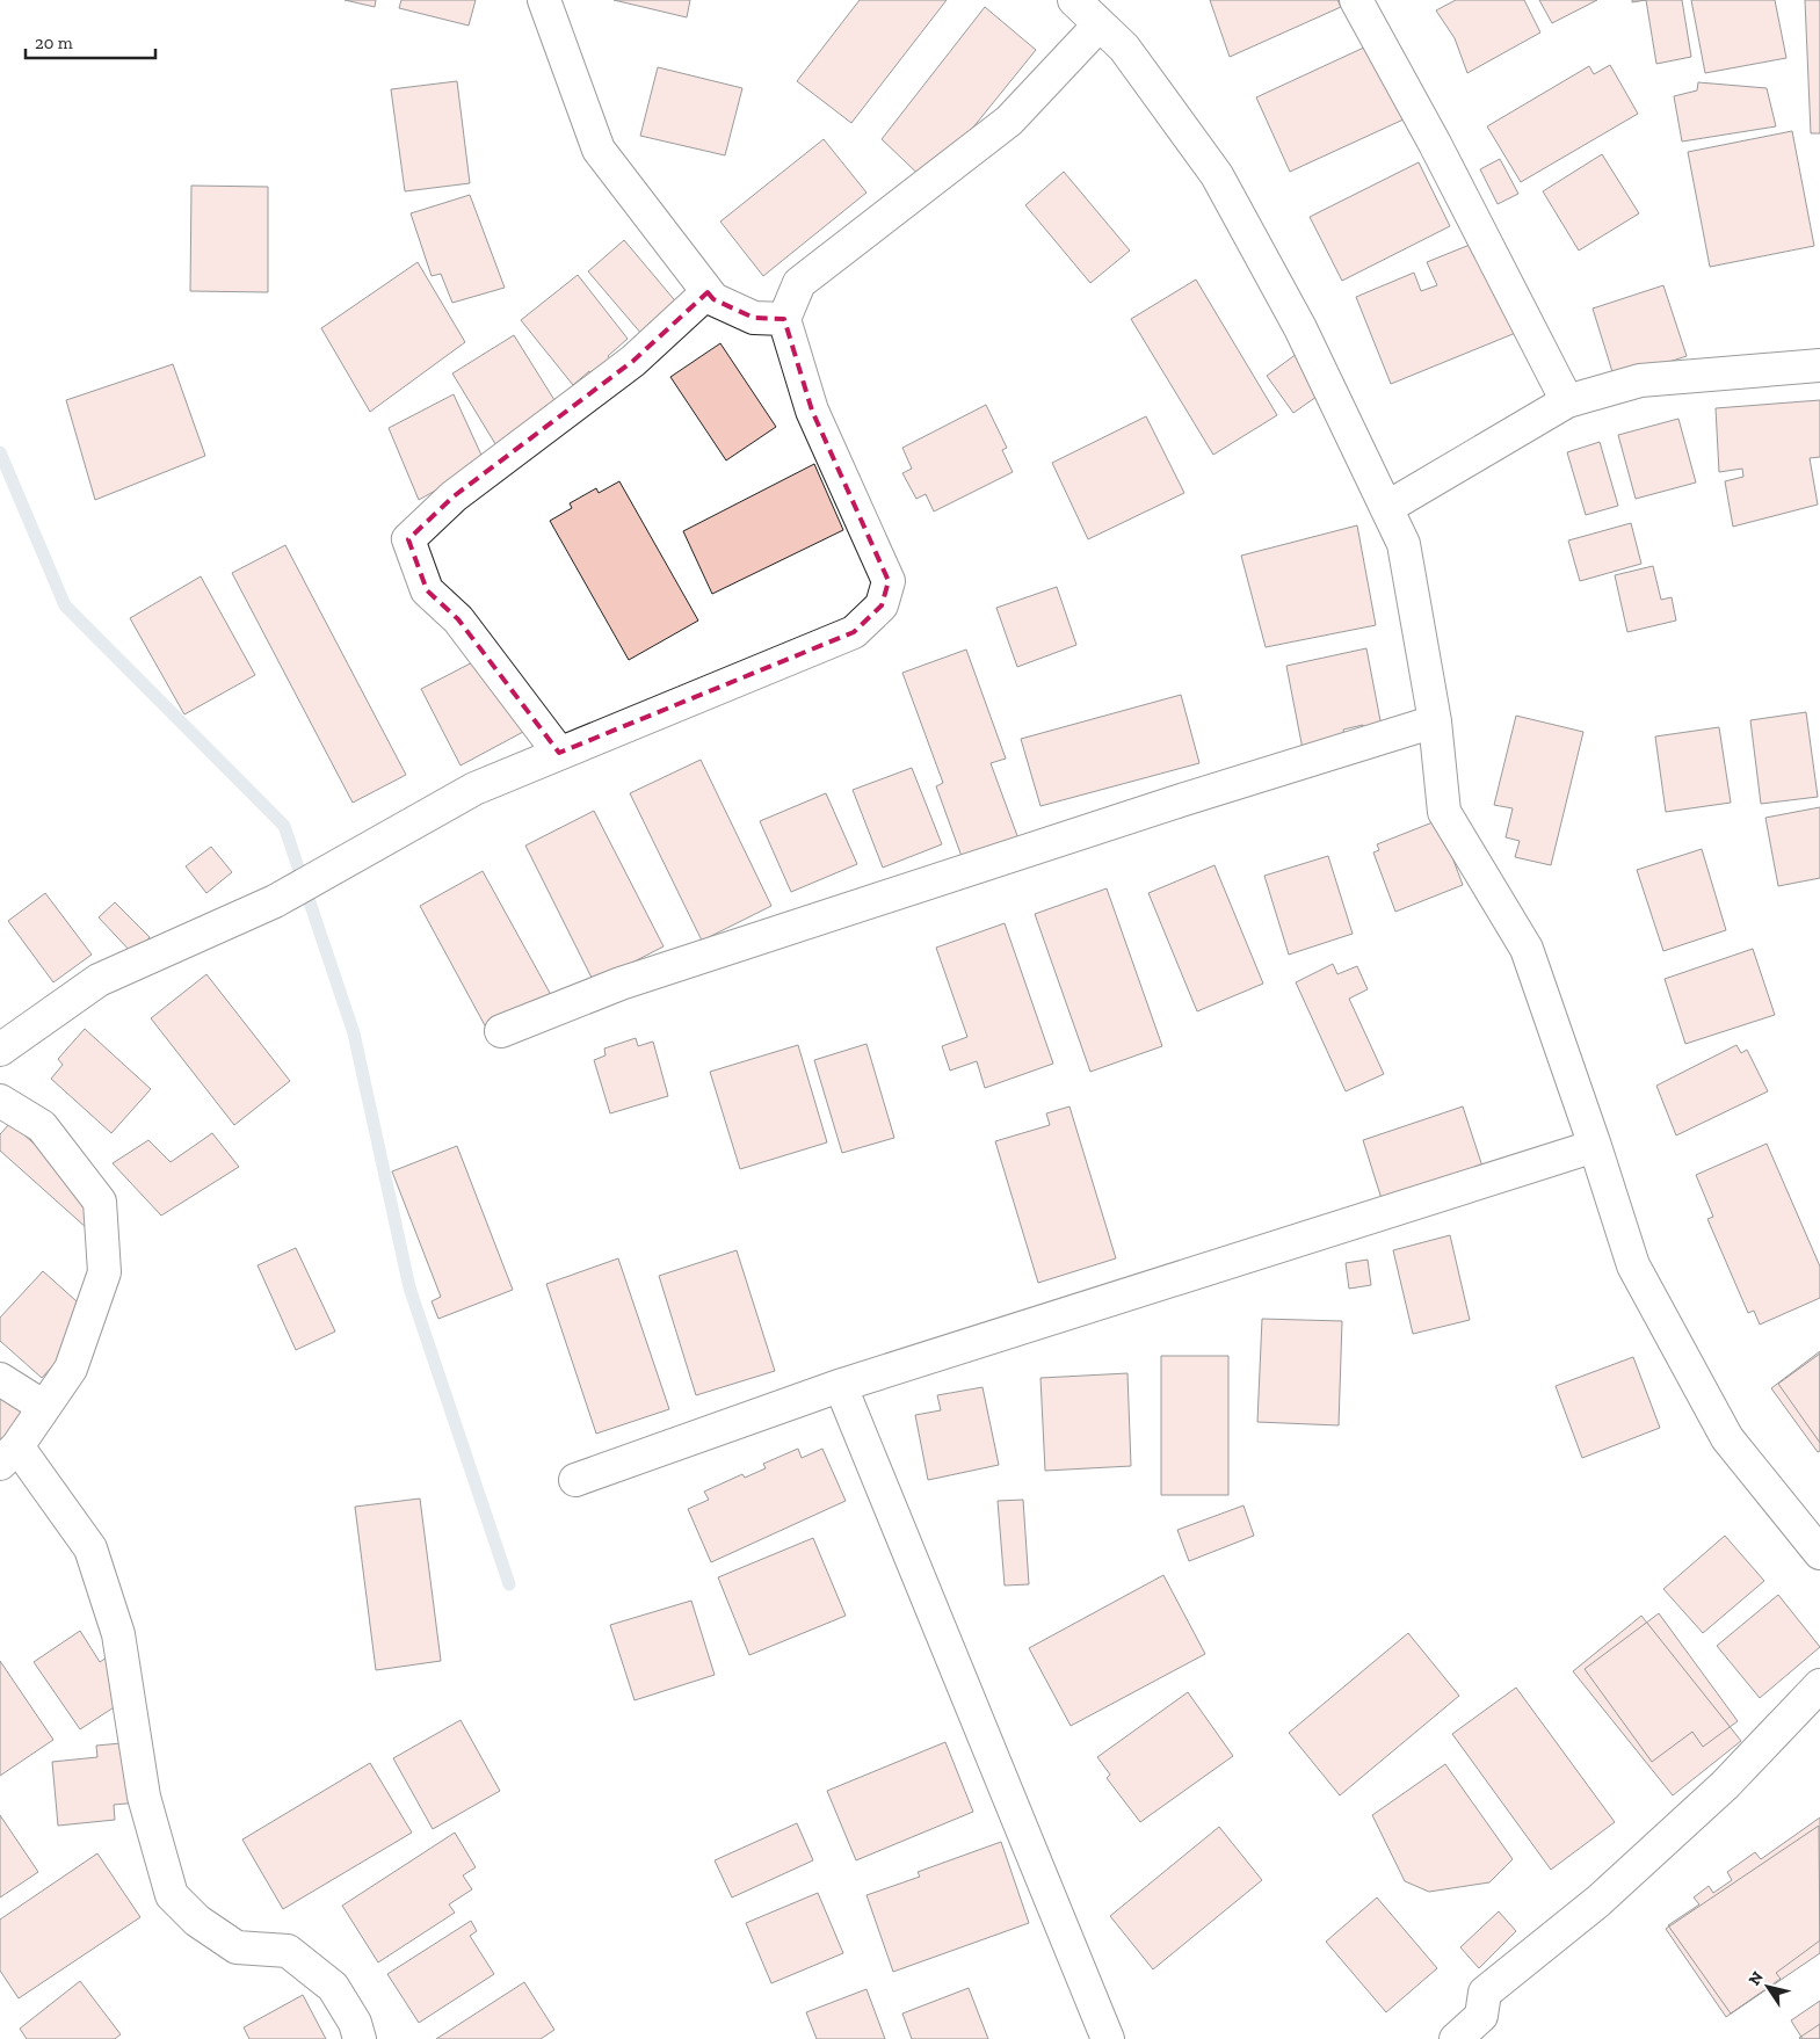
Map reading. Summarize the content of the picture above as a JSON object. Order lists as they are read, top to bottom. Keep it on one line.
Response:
{"scale_bar":"20 m","north":"top left"}
